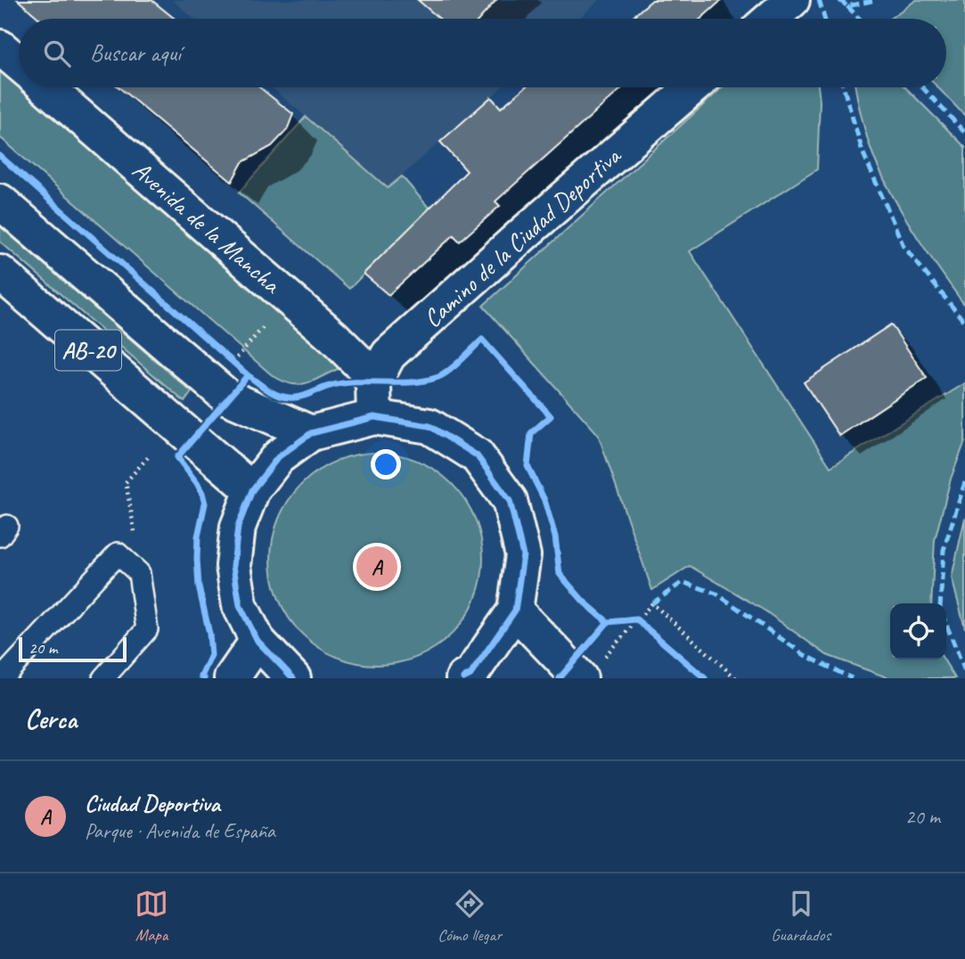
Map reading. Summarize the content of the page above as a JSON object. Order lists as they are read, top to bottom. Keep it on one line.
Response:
{"streets":{"main road":["Avenida de la Mancha","Camino de la Ciudad Deportiva","AB-20"]},"crossings":[["Avenida de la Mancha","Camino de la Ciudad Deportiva"]],"scale_bar":"20 m","page":{"search":"Buscar aquí","pins":"A","scale":"20 m","heading":"Cerca","list":[{"mark":"A","name":"Ciudad Deportiva","note":"Parque · Avenida de España","value":"20 m"}],"nav":["Mapa","Cómo llegar","Guardados"]}}
